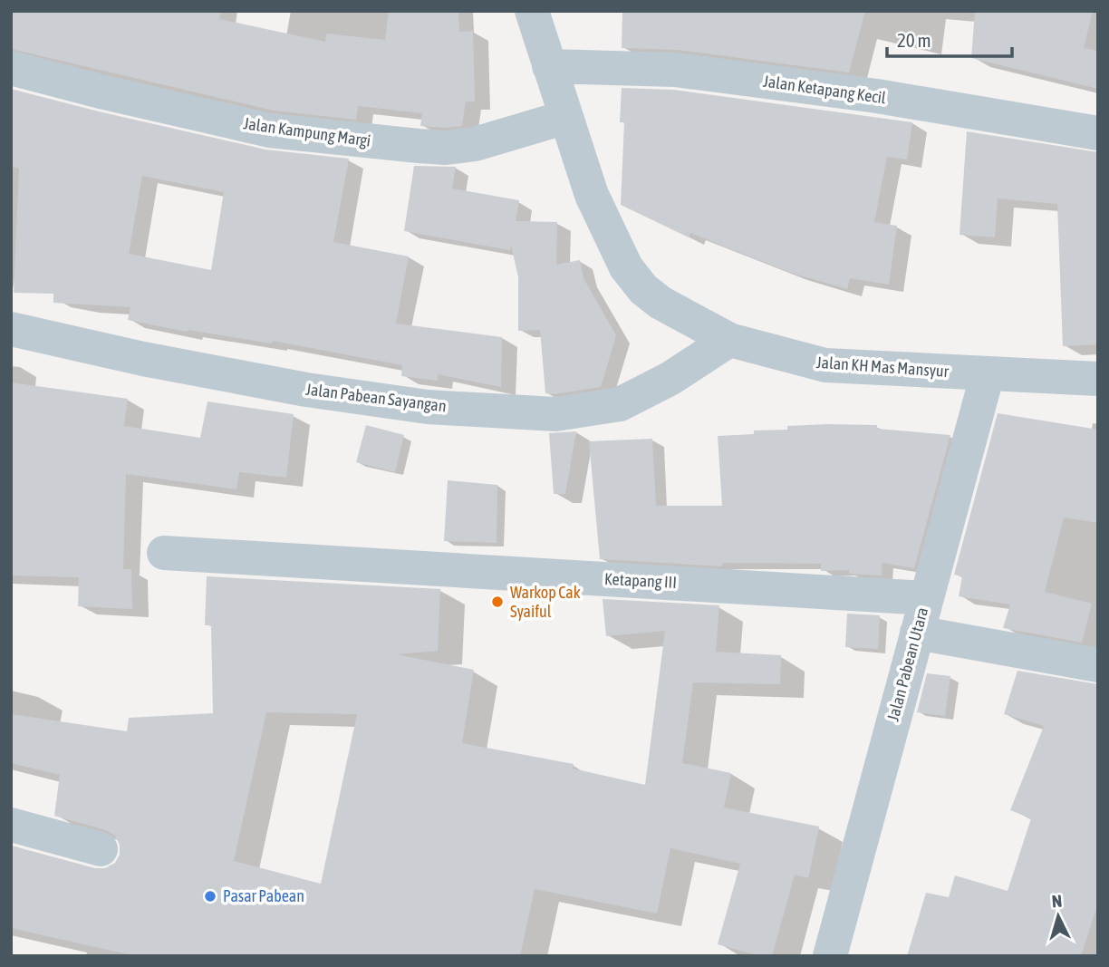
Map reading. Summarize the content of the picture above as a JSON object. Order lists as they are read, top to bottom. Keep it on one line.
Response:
{"streets":{"street":["Jalan Ketapang Kecil","Jalan Kampung Margi","Jalan KH Mas Mansyur","Jalan Pabean Sayangan","Ketapang III","Jalan Pabean Utara"]},"crossings":[["Jalan Ketapang Kecil","Jalan KH Mas Mansyur"],["Jalan Kampung Margi","Jalan KH Mas Mansyur"],["Jalan KH Mas Mansyur","Jalan Pabean Sayangan"],["Jalan KH Mas Mansyur","Jalan Pabean Utara"],["Ketapang III","Jalan Pabean Utara"]],"places":["Warkop Cak Syaiful","Pasar Pabean"],"scale_bar":"20 m","north":"top"}
